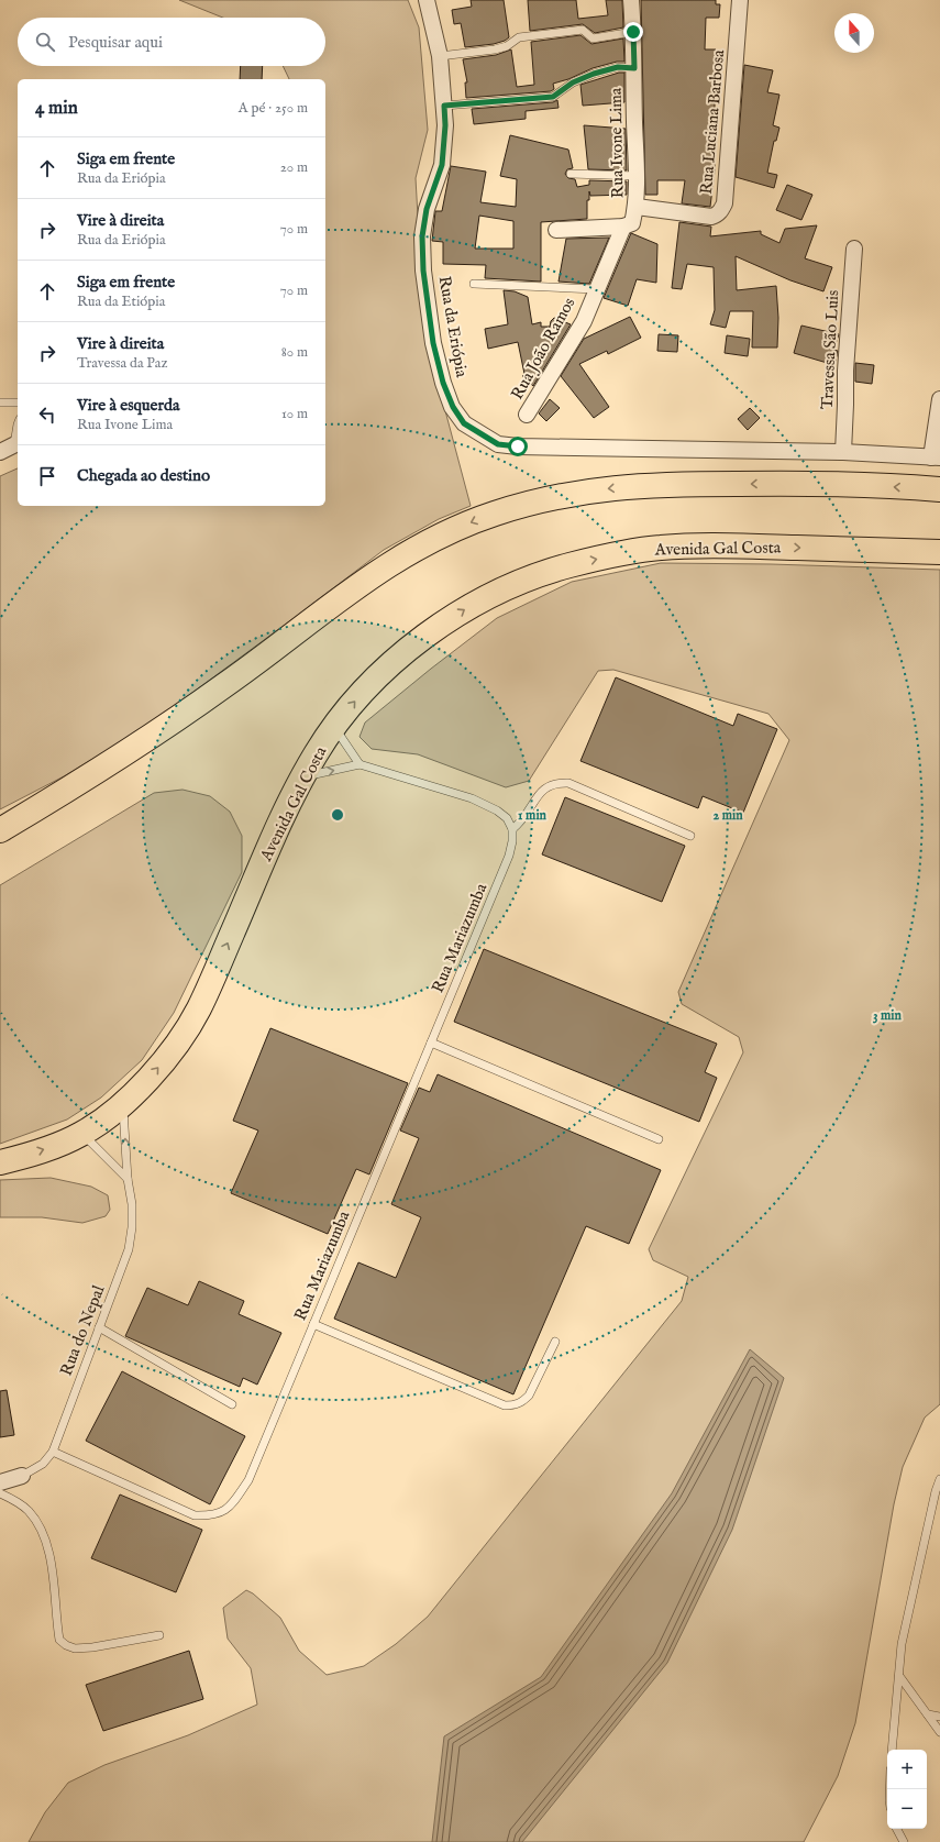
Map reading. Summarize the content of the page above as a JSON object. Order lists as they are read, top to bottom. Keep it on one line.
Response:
{"streets":{"main road":["Avenida Gal Costa"],"street":["Rua Luciana Barbosa","Rua Ivone Lima","Rua da Eriópia","Rua João Ramos","Travessa São Luis"],"lane":["Rua Mariazumba","Rua do Nepal"]},"crossings":[["Rua Luciana Barbosa","Rua Ivone Lima"],["Rua da Eriópia","Travessa São Luis"],["Avenida Gal Costa","Rua do Nepal"],["Rua Mariazumba","Rua do Nepal"]],"north":"top","page":{"search":"Pesquisar aqui","heading":["4 min","A pé · 250 m"],"list":[["Siga em frente","Rua da Eriópia","20 m"],["Vire à direita","Rua da Eriópia","70 m"],["Siga em frente","Rua da Etiópia","70 m"],["Vire à direita","Travessa da Paz","80 m"],["Vire à esquerda","Rua Ivone Lima","10 m"],"Chegada ao destino"],"map_buttons":["+","−"]},"rings":["1 min","2 min","3 min"]}
